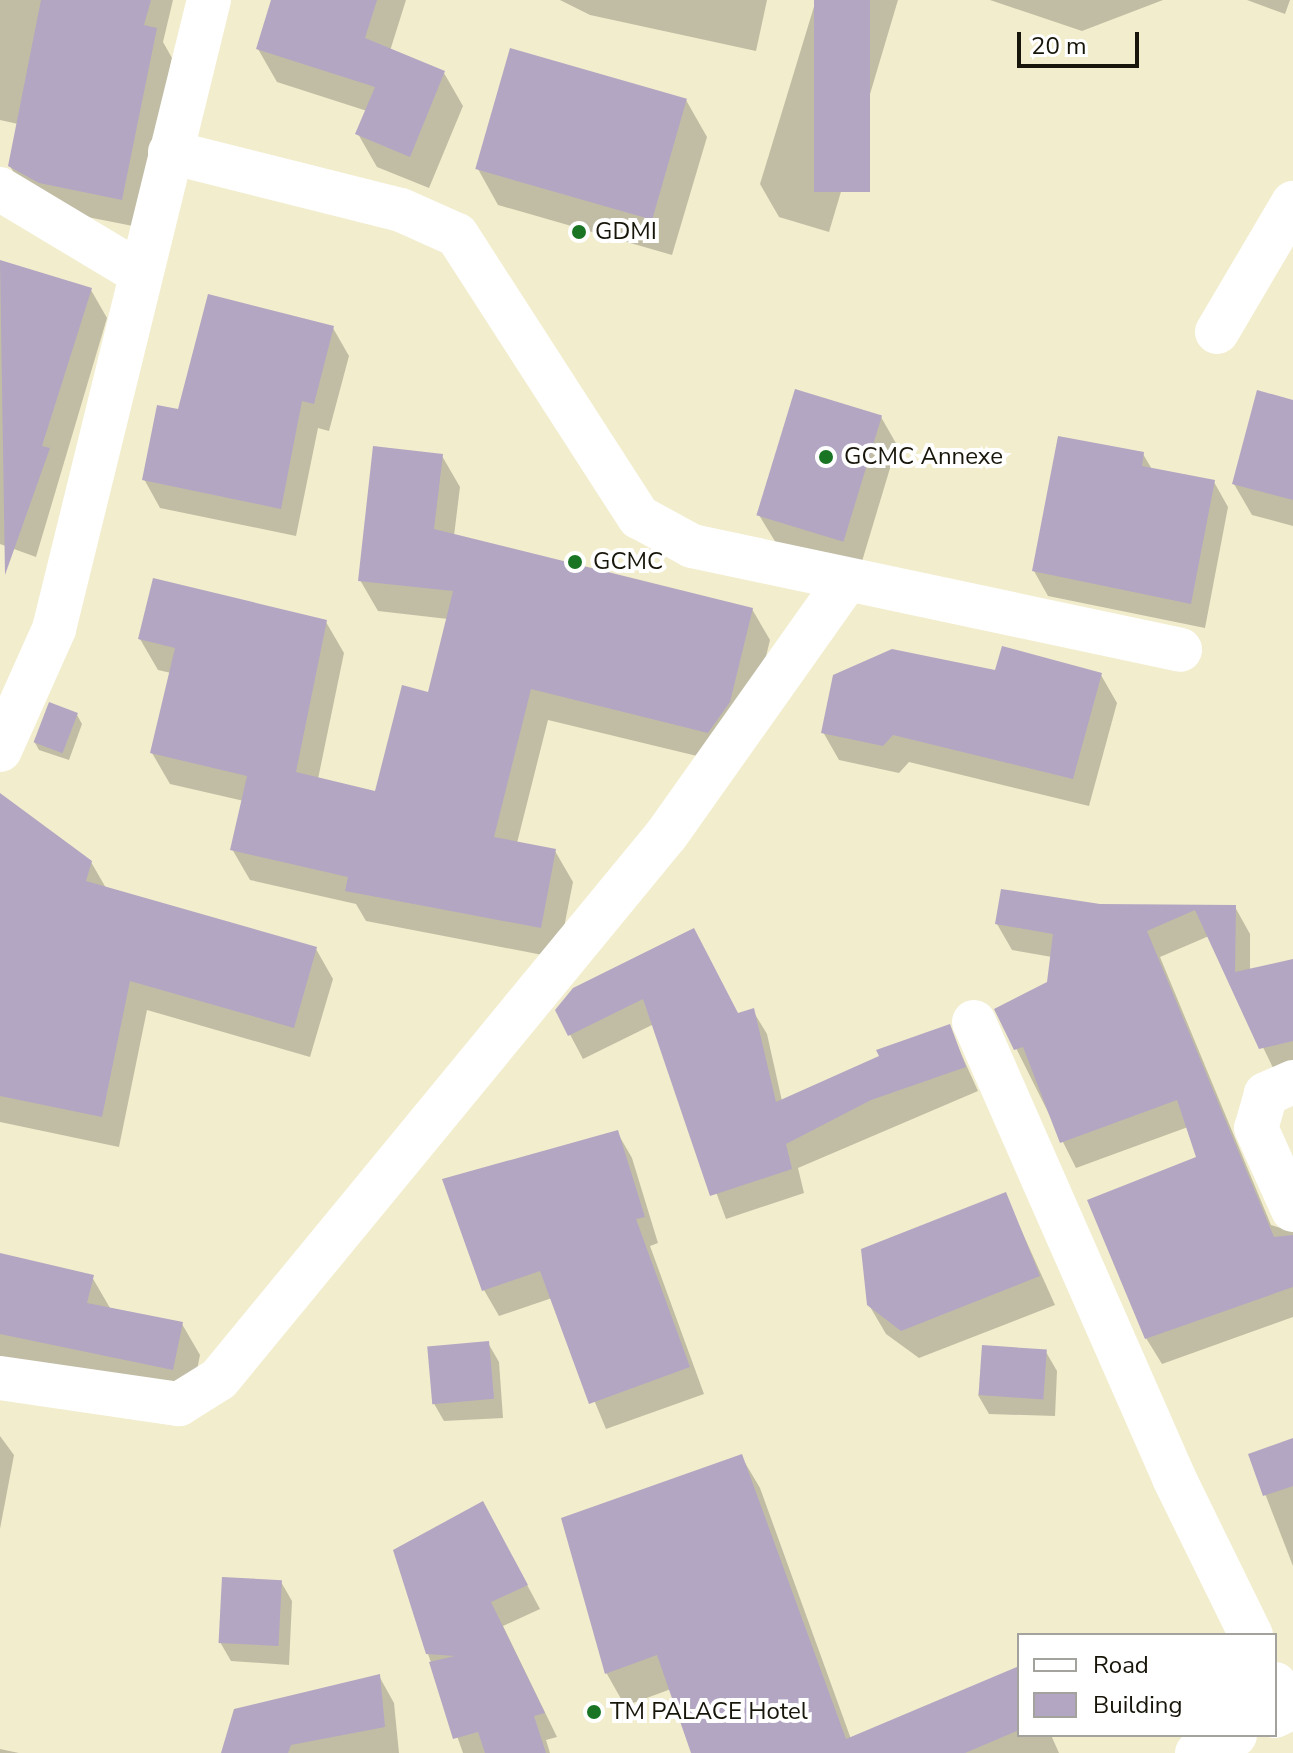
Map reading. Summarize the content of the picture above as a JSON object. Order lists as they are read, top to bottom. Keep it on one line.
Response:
{"places":["GDMI","GCMC Annexe","GCMC","TM PALACE Hotel"],"legend":["Road","Building"],"scale_bar":"20 m"}
